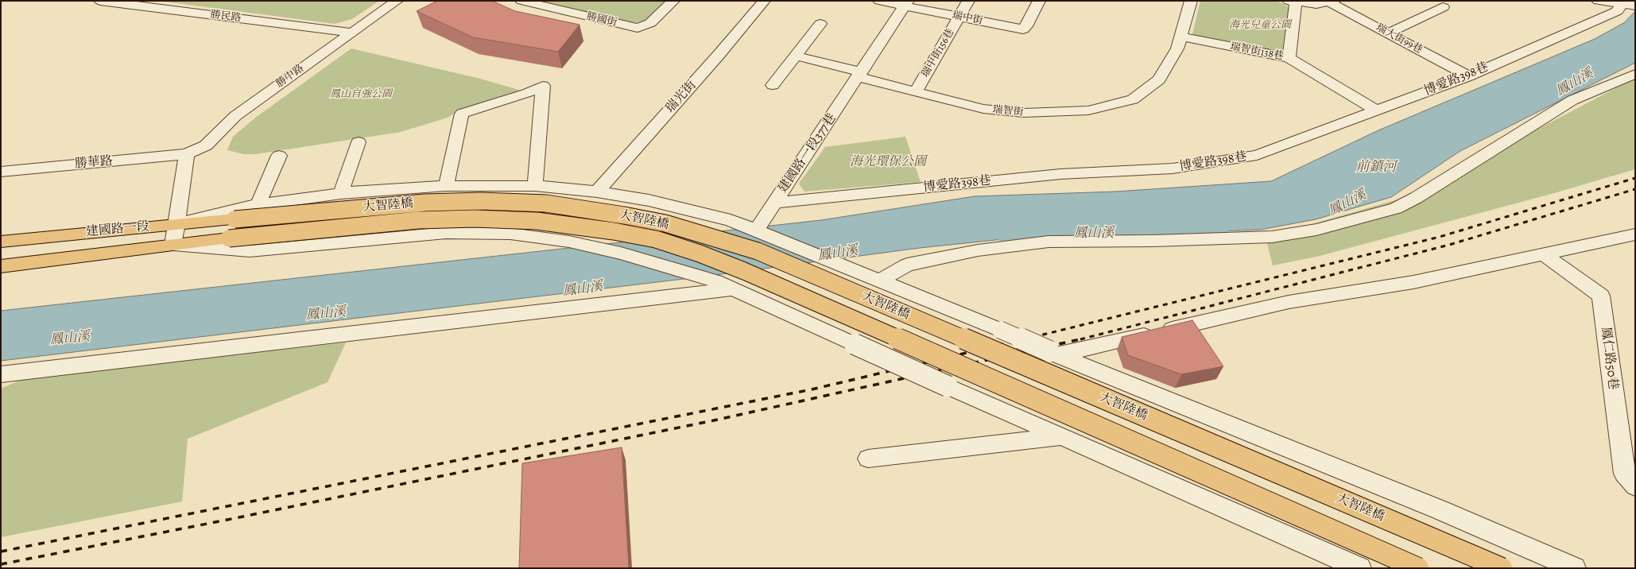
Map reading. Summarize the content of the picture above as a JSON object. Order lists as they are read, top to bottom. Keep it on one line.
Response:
{"streets":{"main road":["大智陸橋","建國路一段"],"street":["勝民路","瑞中街","勝國街","瑞大街99巷","瑞智街138巷","瑞中街156巷","勝中路","博愛路398巷","瑞光街","瑞智街","建國路一段377巷","勝華路","鳳仁路50巷"]},"crossings":[["勝民路","勝中路"],["瑞中街","瑞中街156巷"],["瑞大街99巷","博愛路398巷"],["瑞智街138巷","博愛路398巷"],["瑞智街138巷","瑞智街"],["瑞中街156巷","瑞智街"],["勝中路","勝華路"],["博愛路398巷","建國路一段377巷"],["瑞智街","建國路一段377巷"],["大智陸橋","建國路一段"]],"water":["鳳山溪","前鎮河"],"parks":["海光兒童公園","鳳山自強公園","海光環保公園"]}
